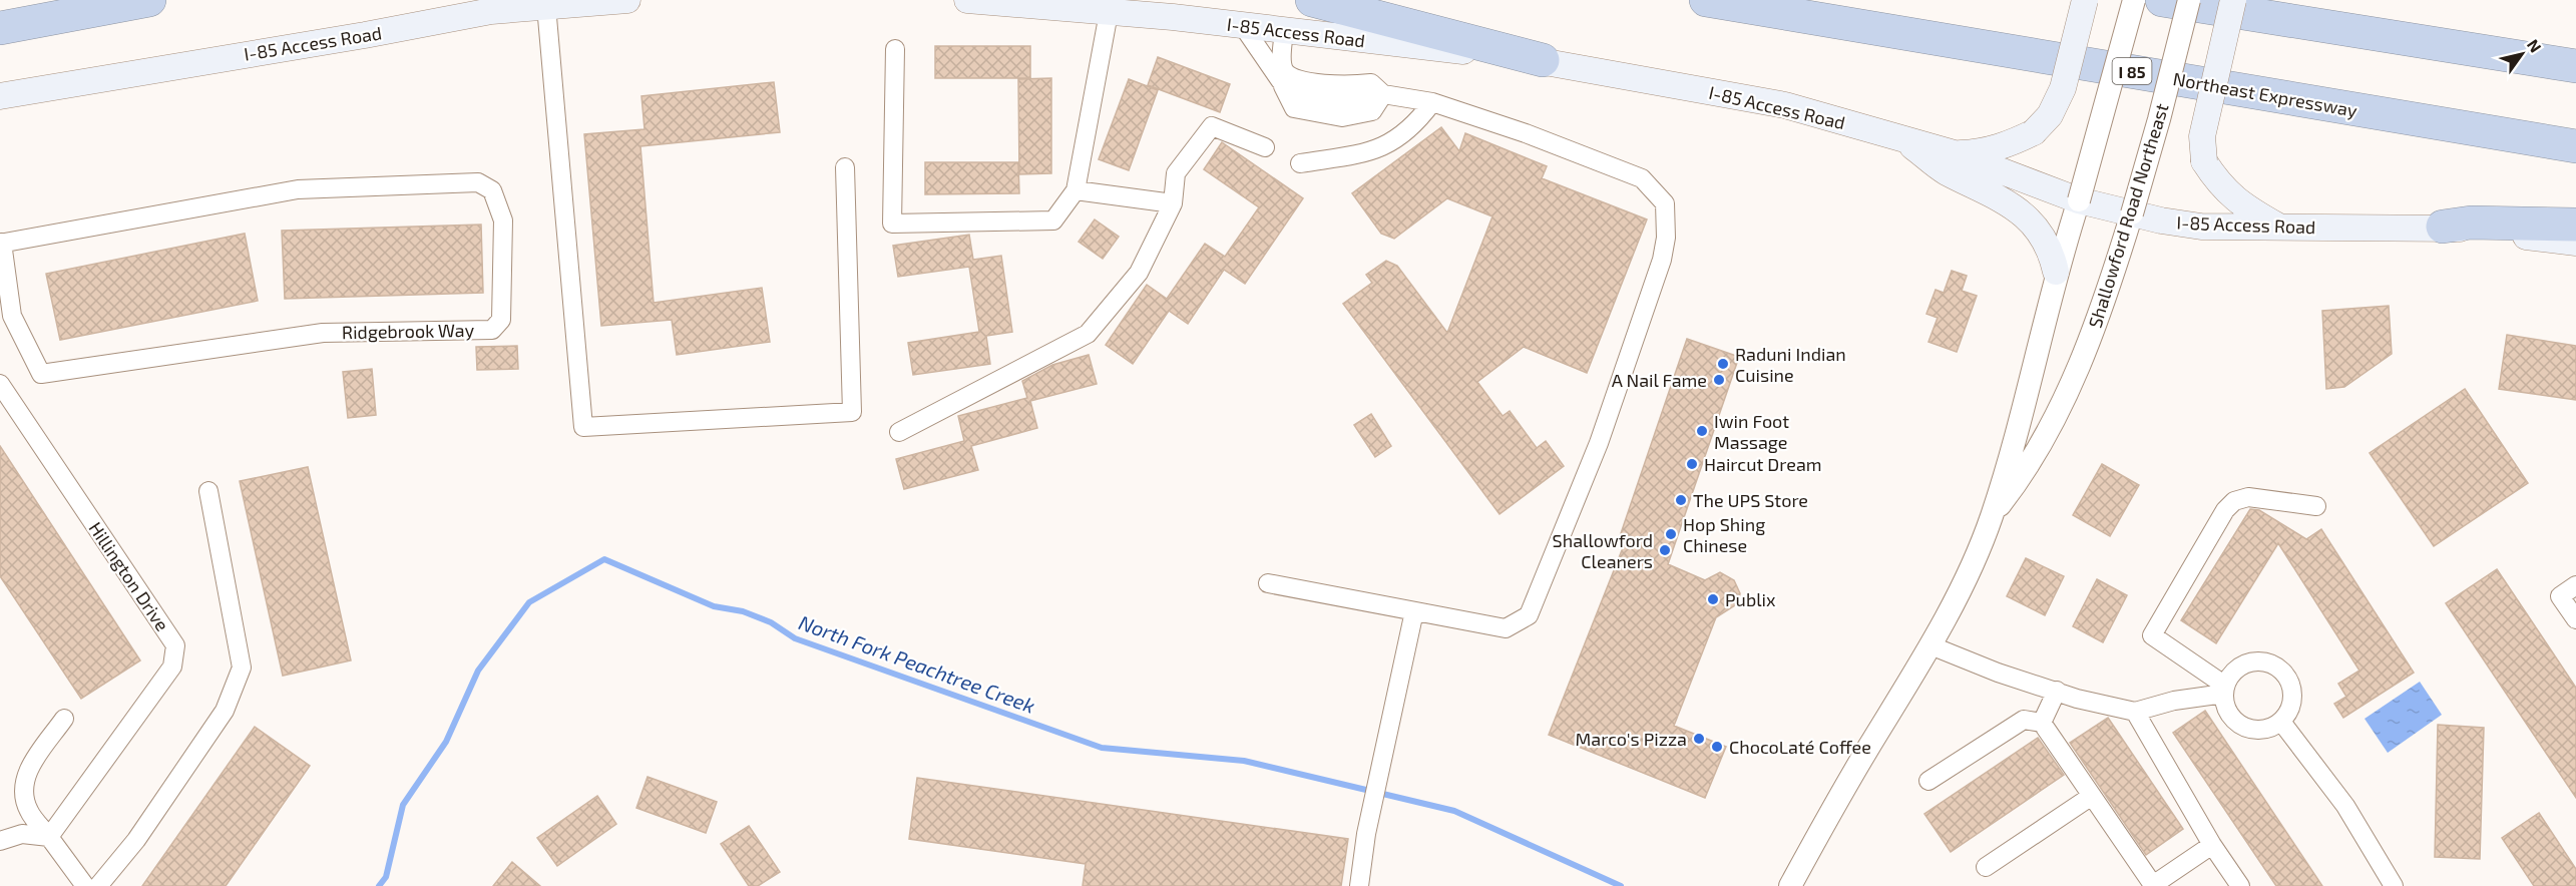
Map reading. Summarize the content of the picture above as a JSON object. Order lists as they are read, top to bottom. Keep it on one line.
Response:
{"streets":{"highway":["I 85","Northeast Expressway"],"main road":["I-85 Access Road"],"street":["Shallowford Road Northeast","Ridgebrook Way","Hillington Drive"]},"crossings":[["I-85 Access Road","Shallowford Road Northeast"]],"water":["North Fork Peachtree Creek"],"places":["Raduni Indian Cuisine","A Nail Fame","Iwin Foot Massage","Haircut Dream","The UPS Store","Hop Shing Chinese","Shallowford Cleaners","Publix","Marco's Pizza","ChocoLaté Coffee"],"north":"top right"}
